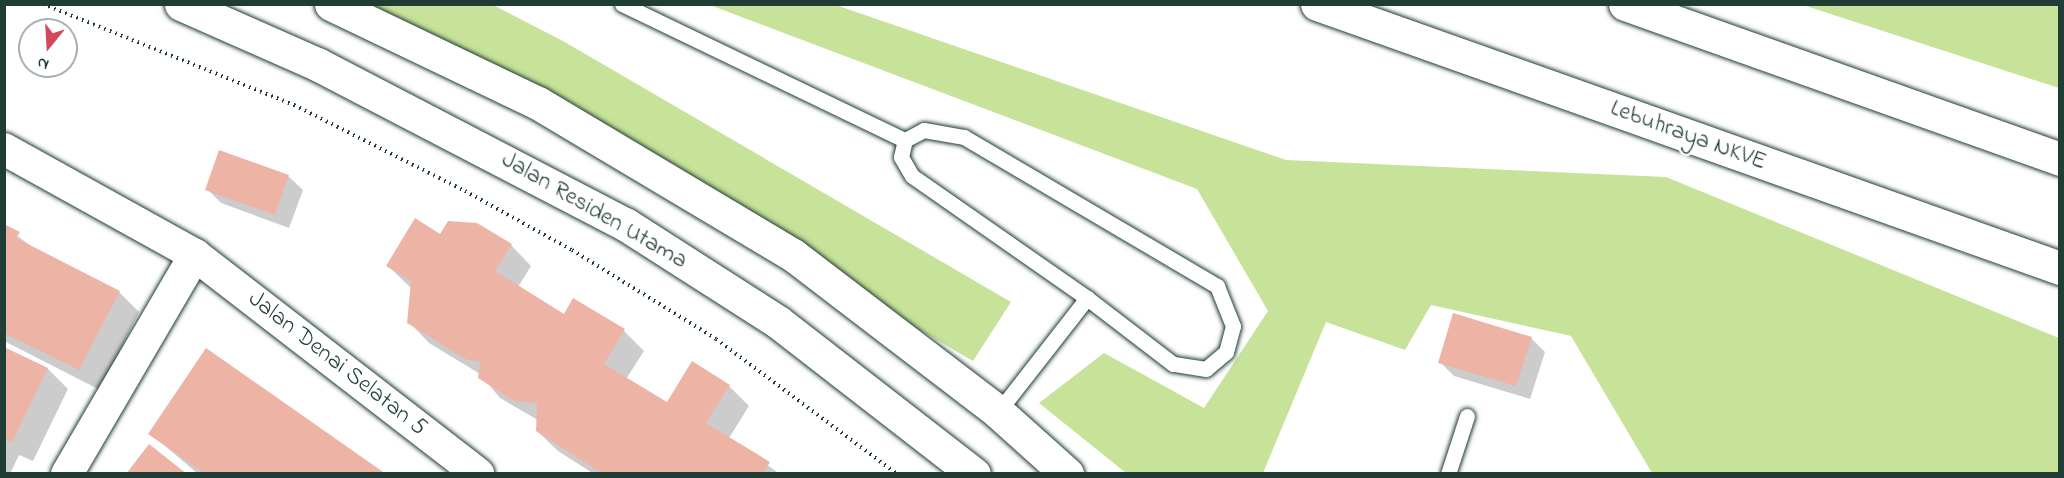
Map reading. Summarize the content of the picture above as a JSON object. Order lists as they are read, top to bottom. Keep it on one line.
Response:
{"streets":{"main road":["Lebuhraya NKVE","Jalan Residen Utama"],"street":["Jalan Denai Selatan 5"]},"north":"bottom"}
